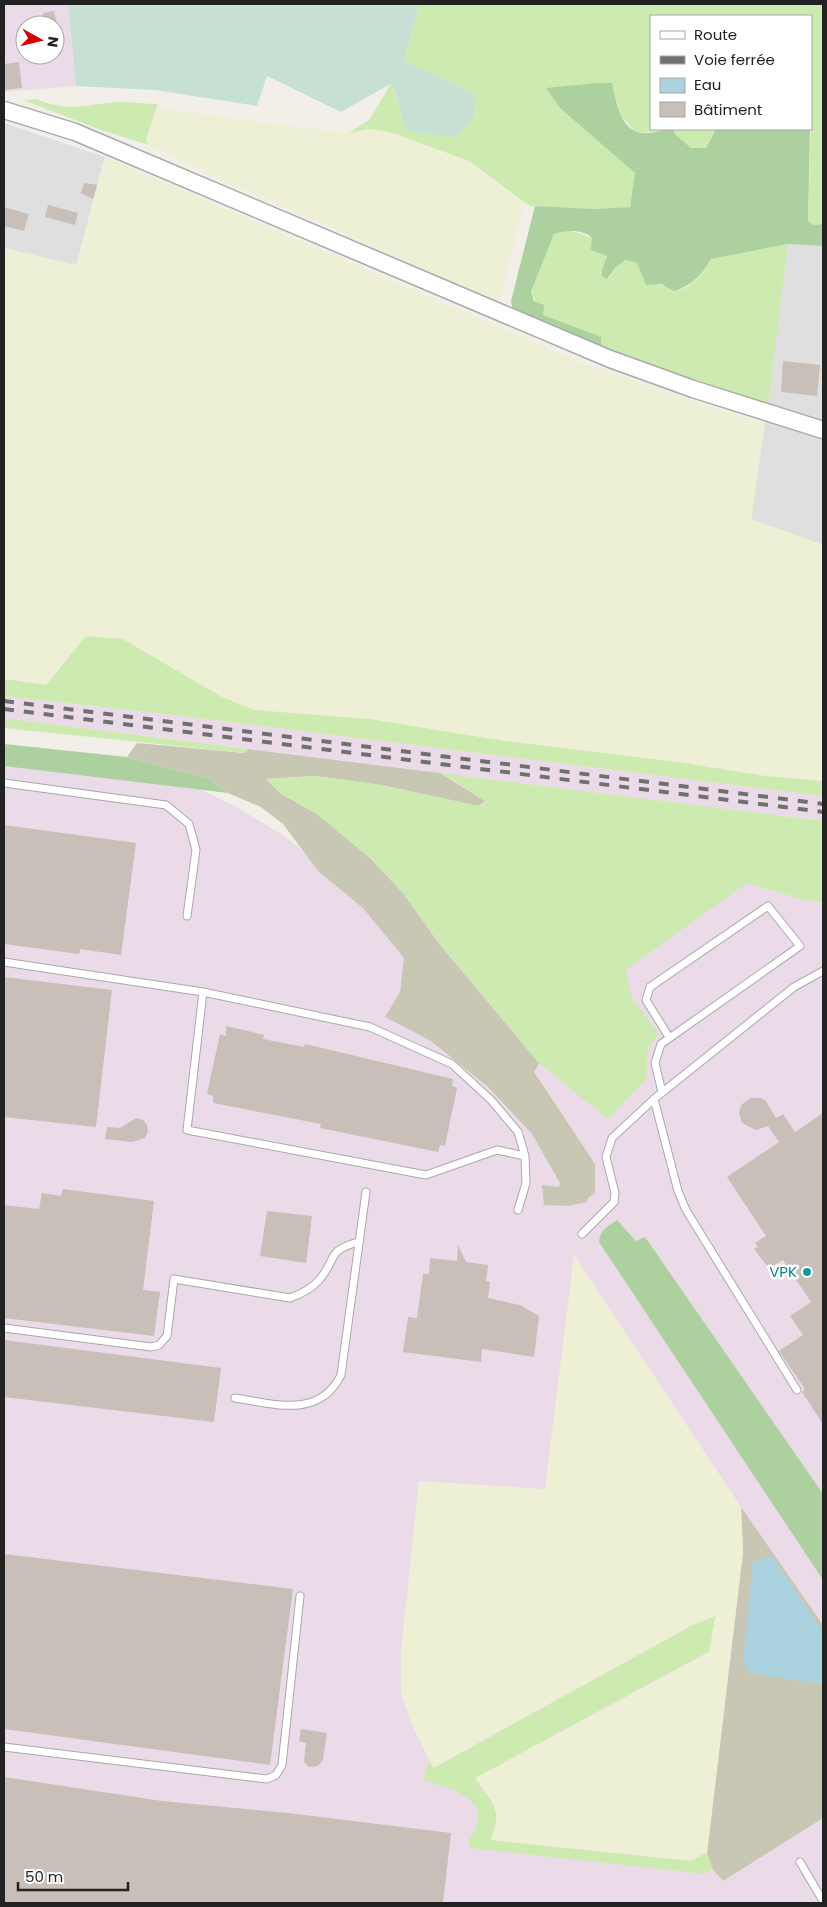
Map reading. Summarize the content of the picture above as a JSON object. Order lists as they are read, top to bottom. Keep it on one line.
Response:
{"places":["VPK"],"legend":["Route","Voie ferrée","Eau","Bâtiment"],"scale_bar":"50 m","north":"right"}
